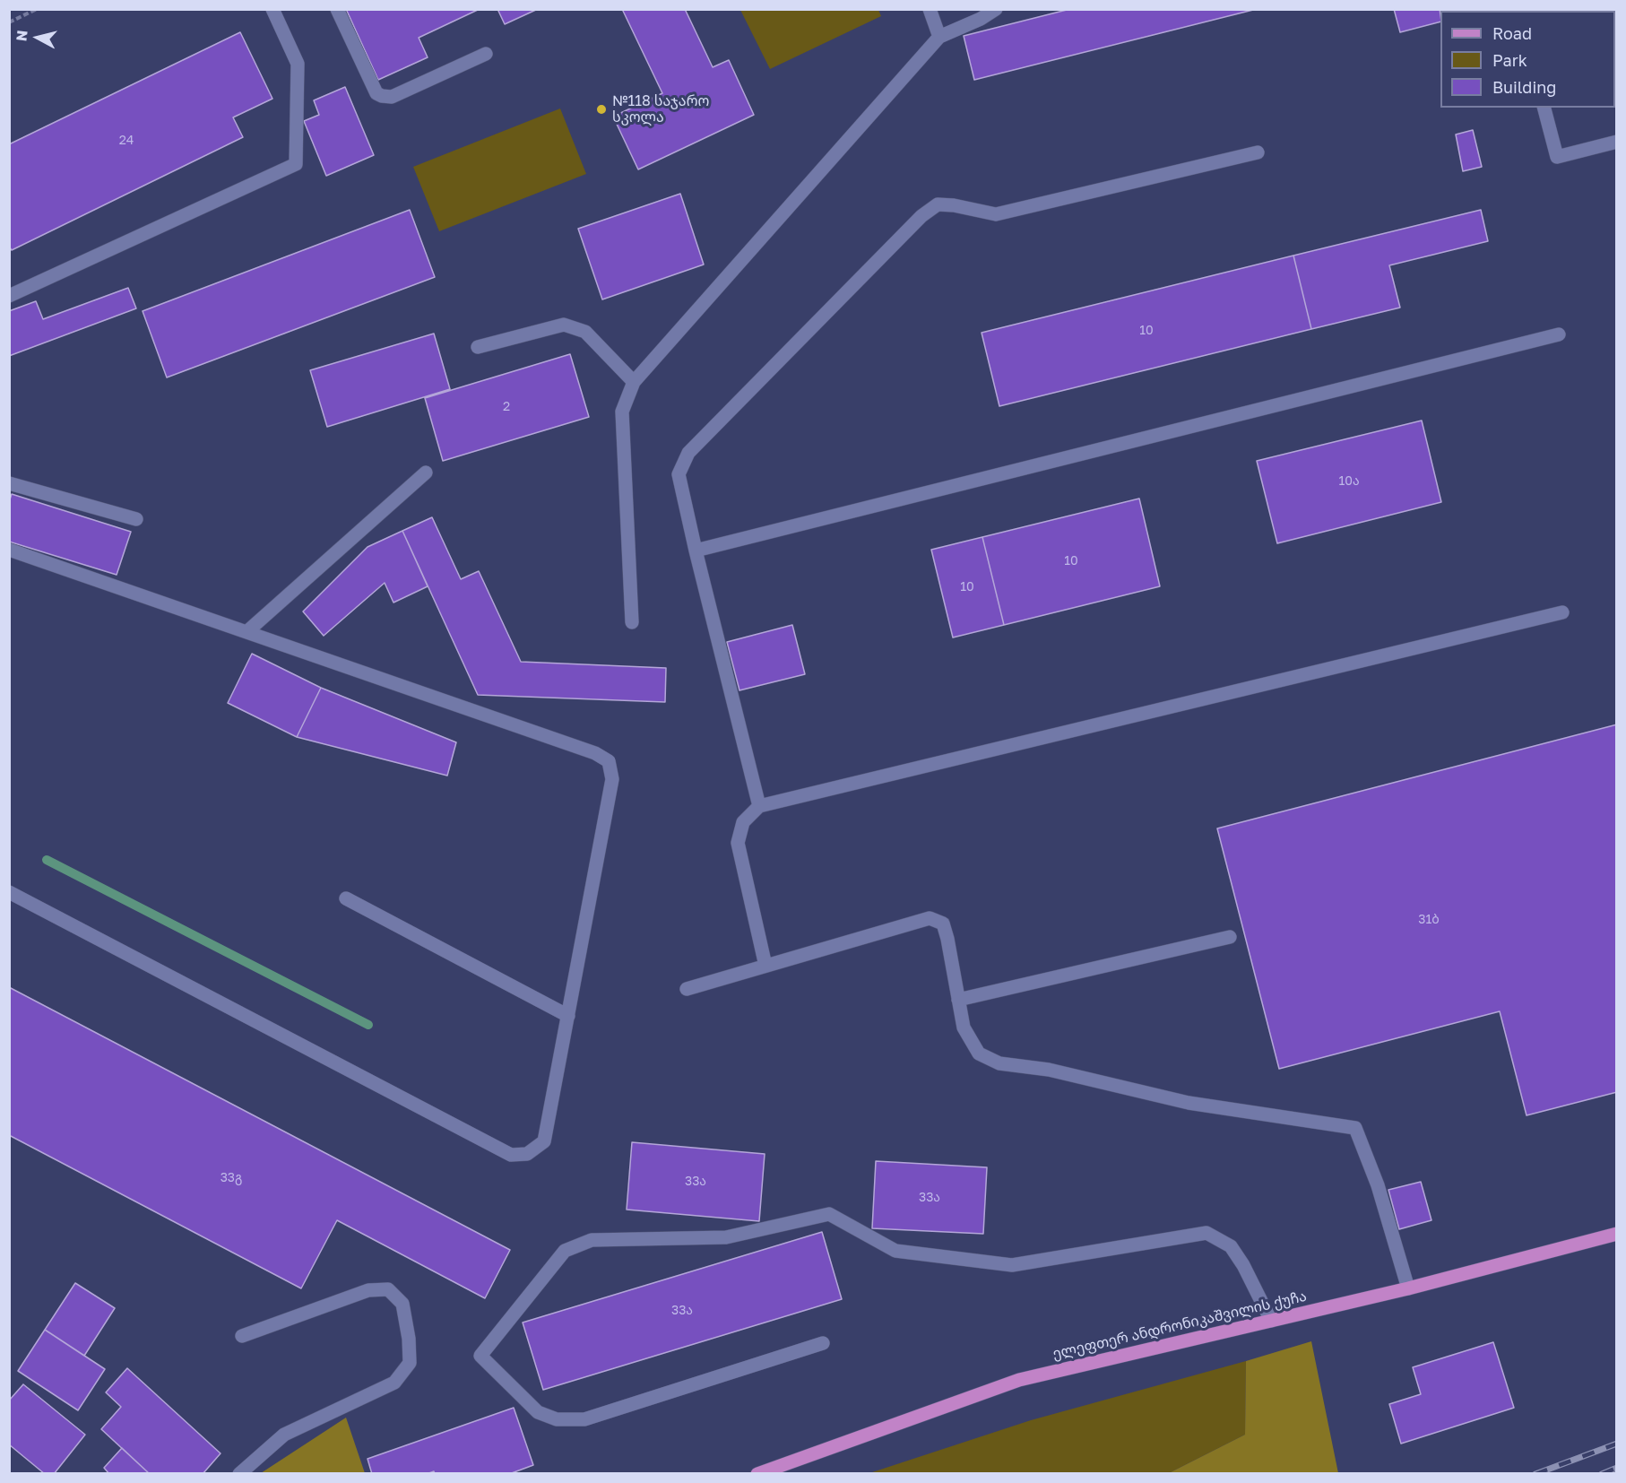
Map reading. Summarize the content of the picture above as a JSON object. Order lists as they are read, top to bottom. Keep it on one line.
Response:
{"streets":{"main road":["ელეფთერ ანდრონიკაშვილის ქუჩა"]},"places":["№118 საჯარო სკოლა"],"house_numbers":["24","10","2","10ა","10","10","31ბ","33გ","33ა","33ა","33ა"],"legend":["Road","Park","Building"],"north":"left"}
